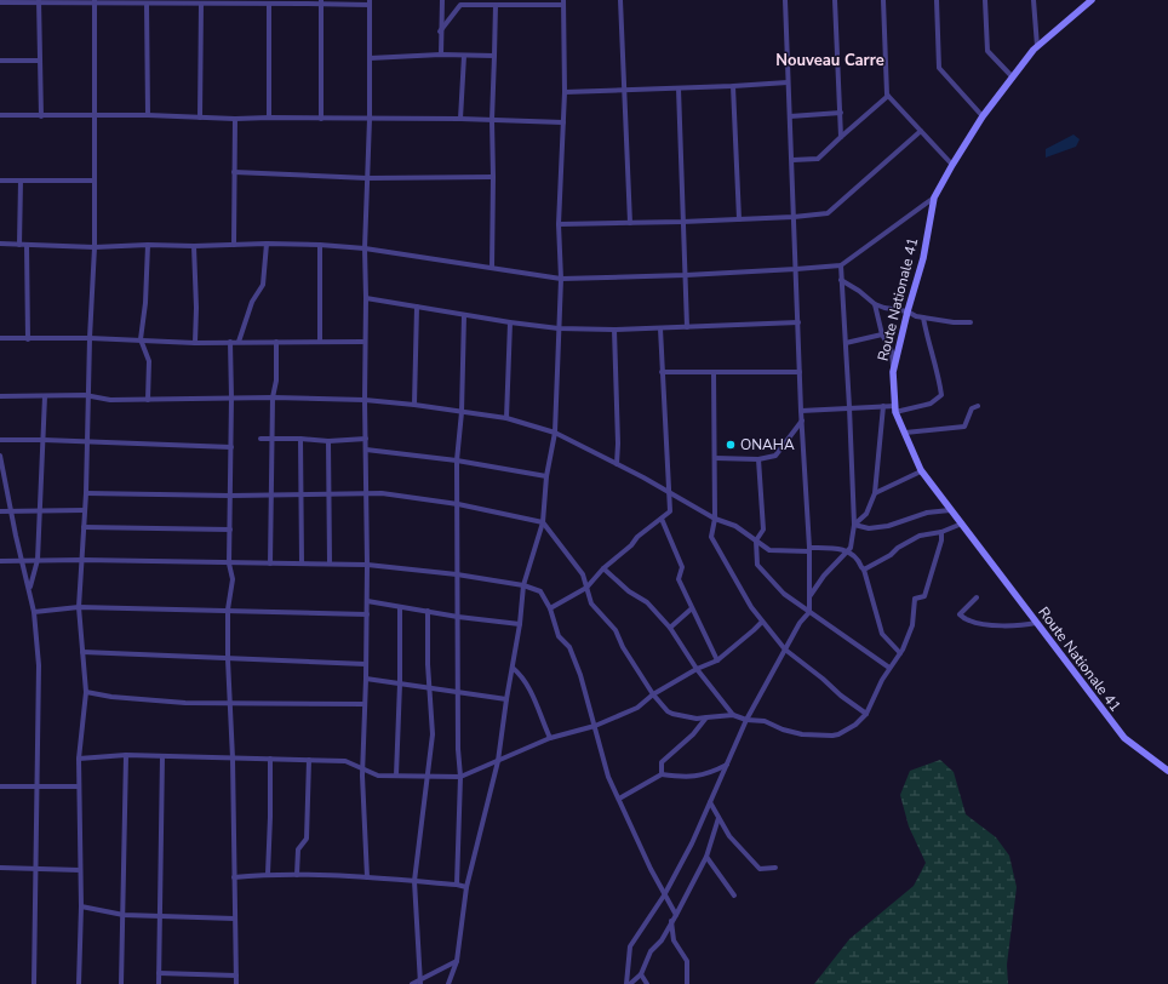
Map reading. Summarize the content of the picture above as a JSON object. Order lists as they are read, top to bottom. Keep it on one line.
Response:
{"streets":{"street":["Route Nationale 41"]},"districts":["Nouveau Carre"],"places":["ONAHA"]}
